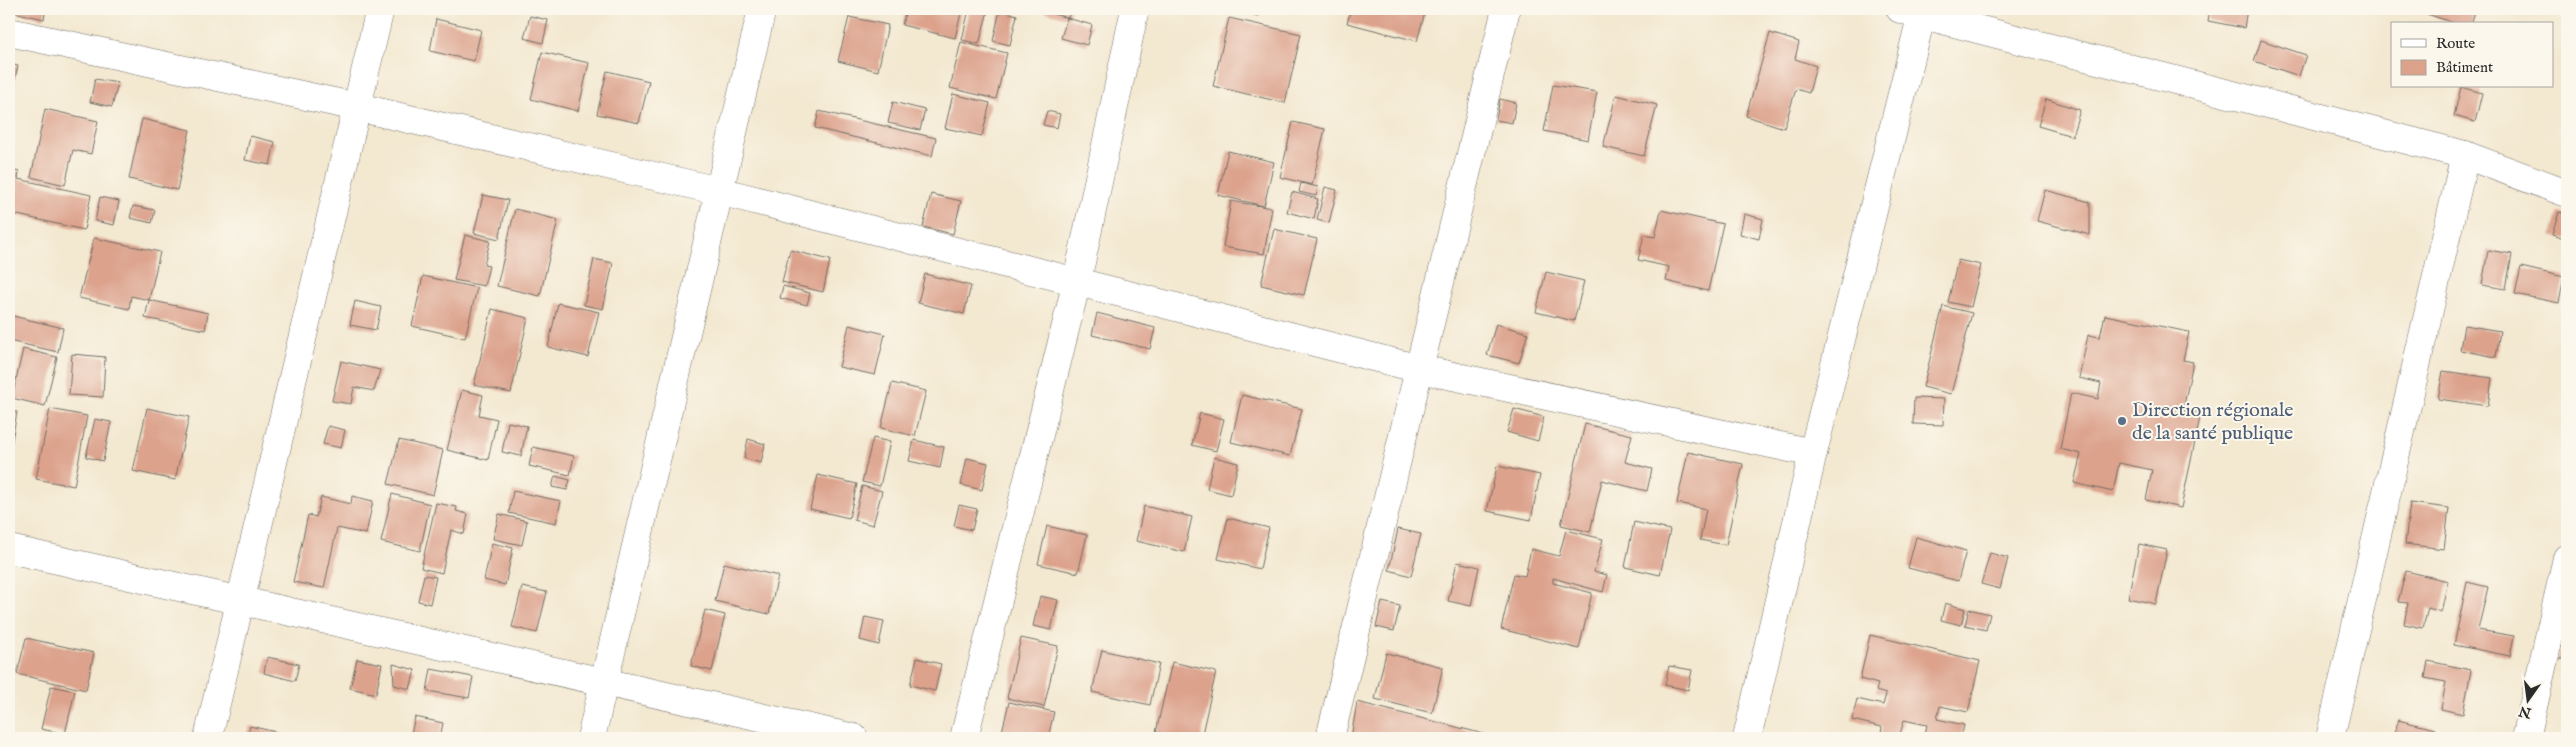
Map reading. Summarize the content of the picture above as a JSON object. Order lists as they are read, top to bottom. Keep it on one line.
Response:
{"places":["Direction régionale de la santé publique"],"legend":["Route","Bâtiment"],"north":"bottom"}
